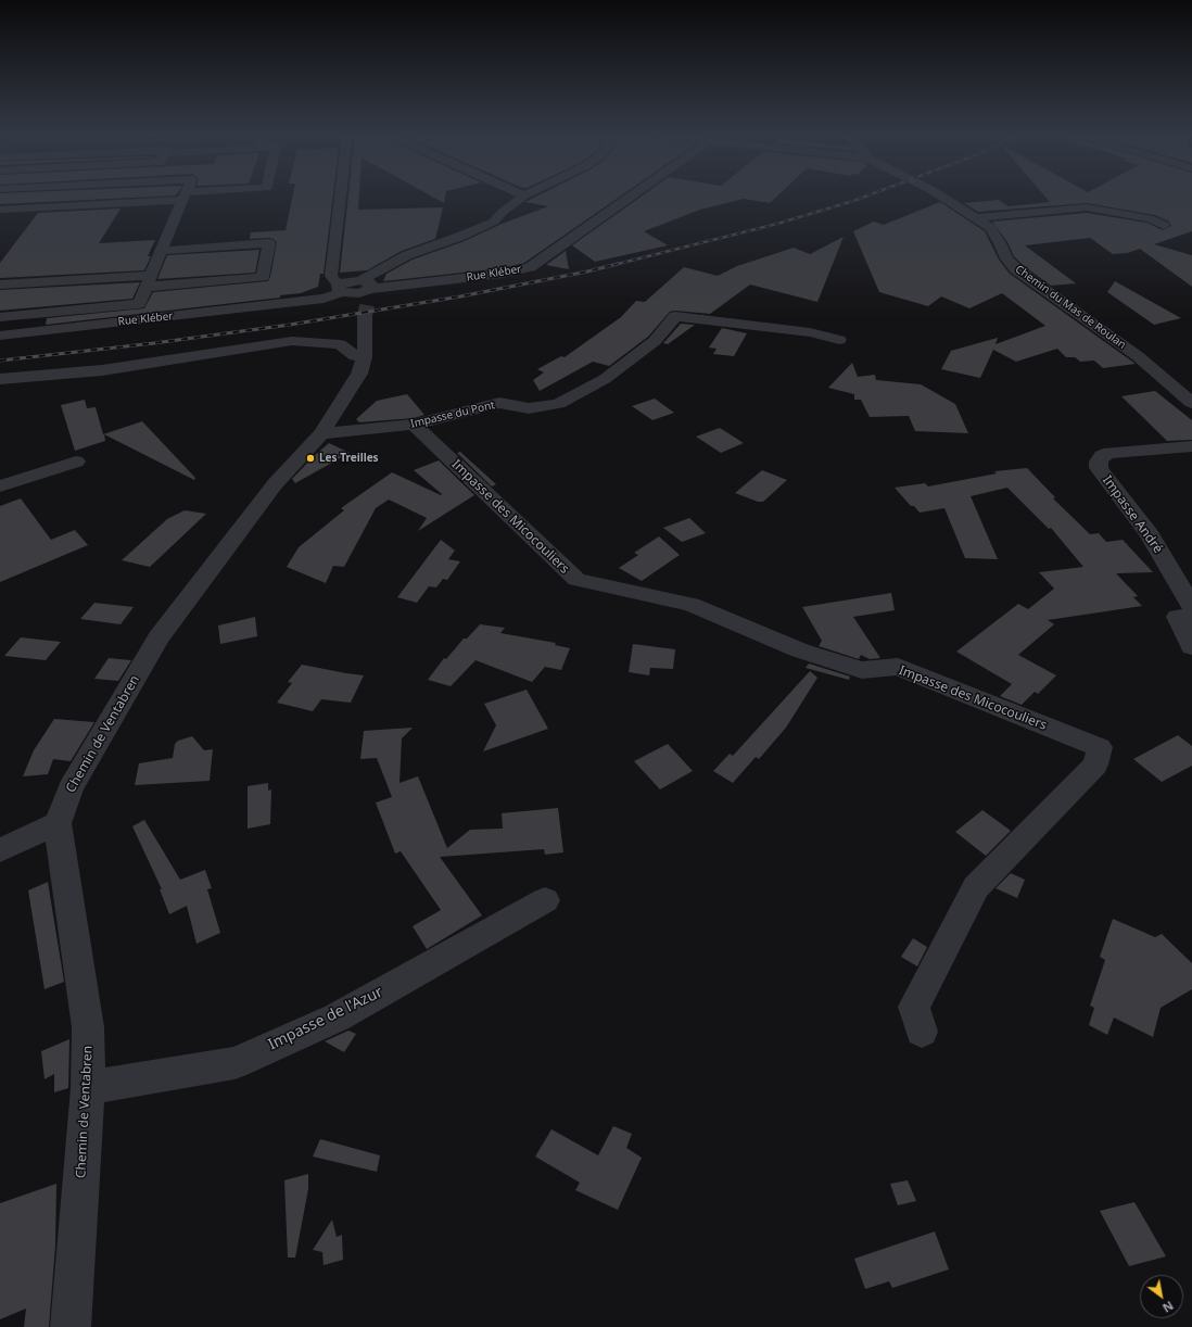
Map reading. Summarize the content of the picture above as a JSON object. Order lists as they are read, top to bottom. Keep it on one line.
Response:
{"streets":{"street":["Rue Kléber","Chemin du Mas de Roulan","Impasse du Pont","Impasse André","Impasse des Micocouliers","Chemin de Ventabren","Impasse de l'Azur"]},"crossings":[["Rue Kléber","Chemin de Ventabren"],["Impasse du Pont","Impasse des Micocouliers"],["Impasse du Pont","Chemin de Ventabren"],["Chemin de Ventabren","Impasse de l'Azur"]],"places":["Les Treilles"],"north":"bottom right"}
